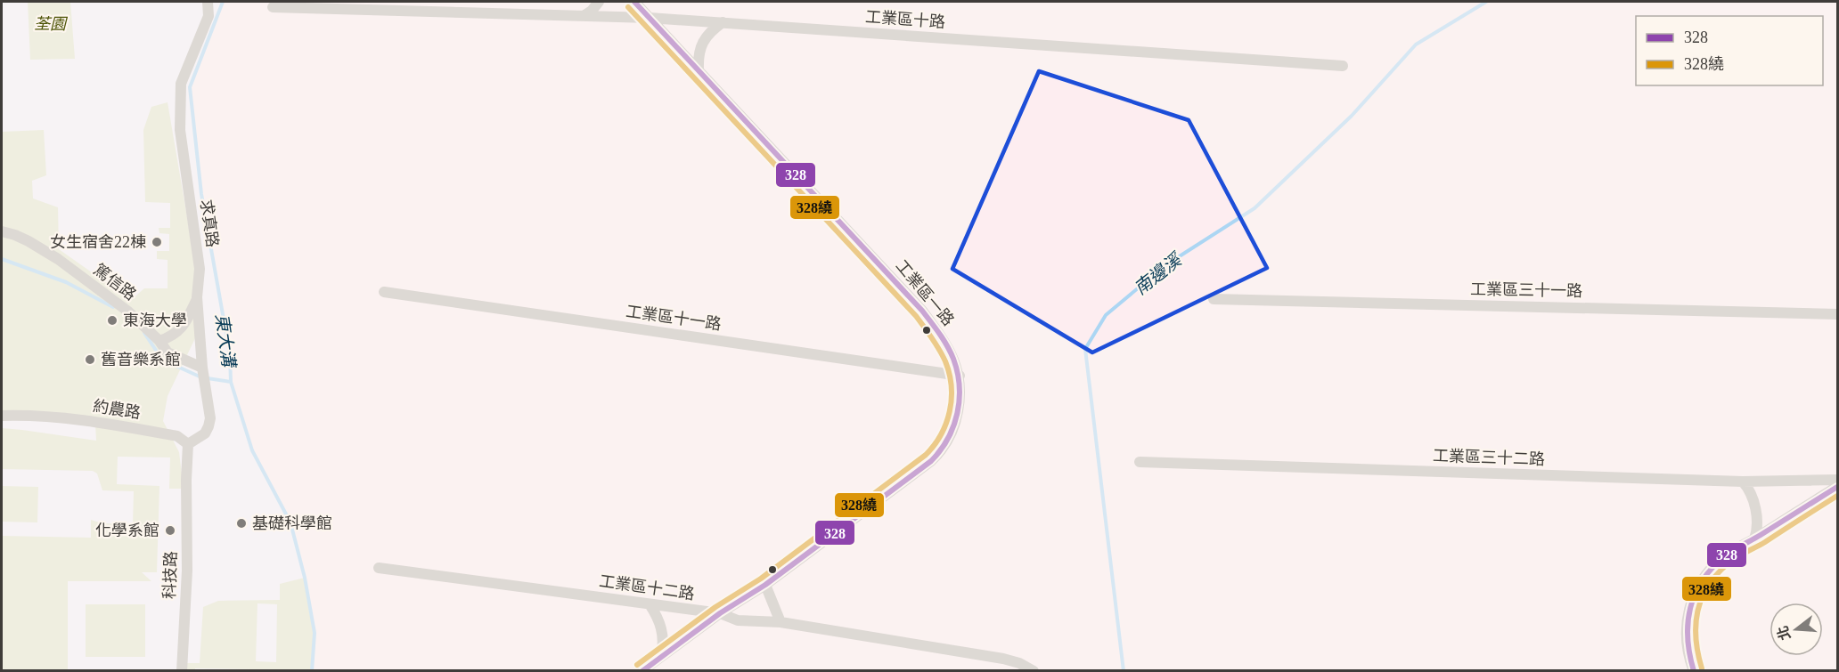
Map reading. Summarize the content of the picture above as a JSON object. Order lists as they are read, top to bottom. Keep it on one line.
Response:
{"streets":{"street":["工業區十路","求真路","篤信路","工業區三十一路","工業區一路","工業區十一路","約農路","工業區三十二路","科技路","工業區十二路"]},"crossings":[["工業區十路","工業區一路"],["求真路","篤信路"],["求真路","約農路"],["求真路","科技路"],["工業區一路","工業區十一路"],["工業區一路","工業區十二路"],["約農路","科技路"]],"water":["南邊溪","東大溝"],"parks":["荃園"],"places":["女生宿舍22棟","東海大學","舊音樂系館","基礎科學館","化學系館"],"lines":["transit line 328","transit line 328繞"],"legend":["328","328繞"],"north":"left"}
